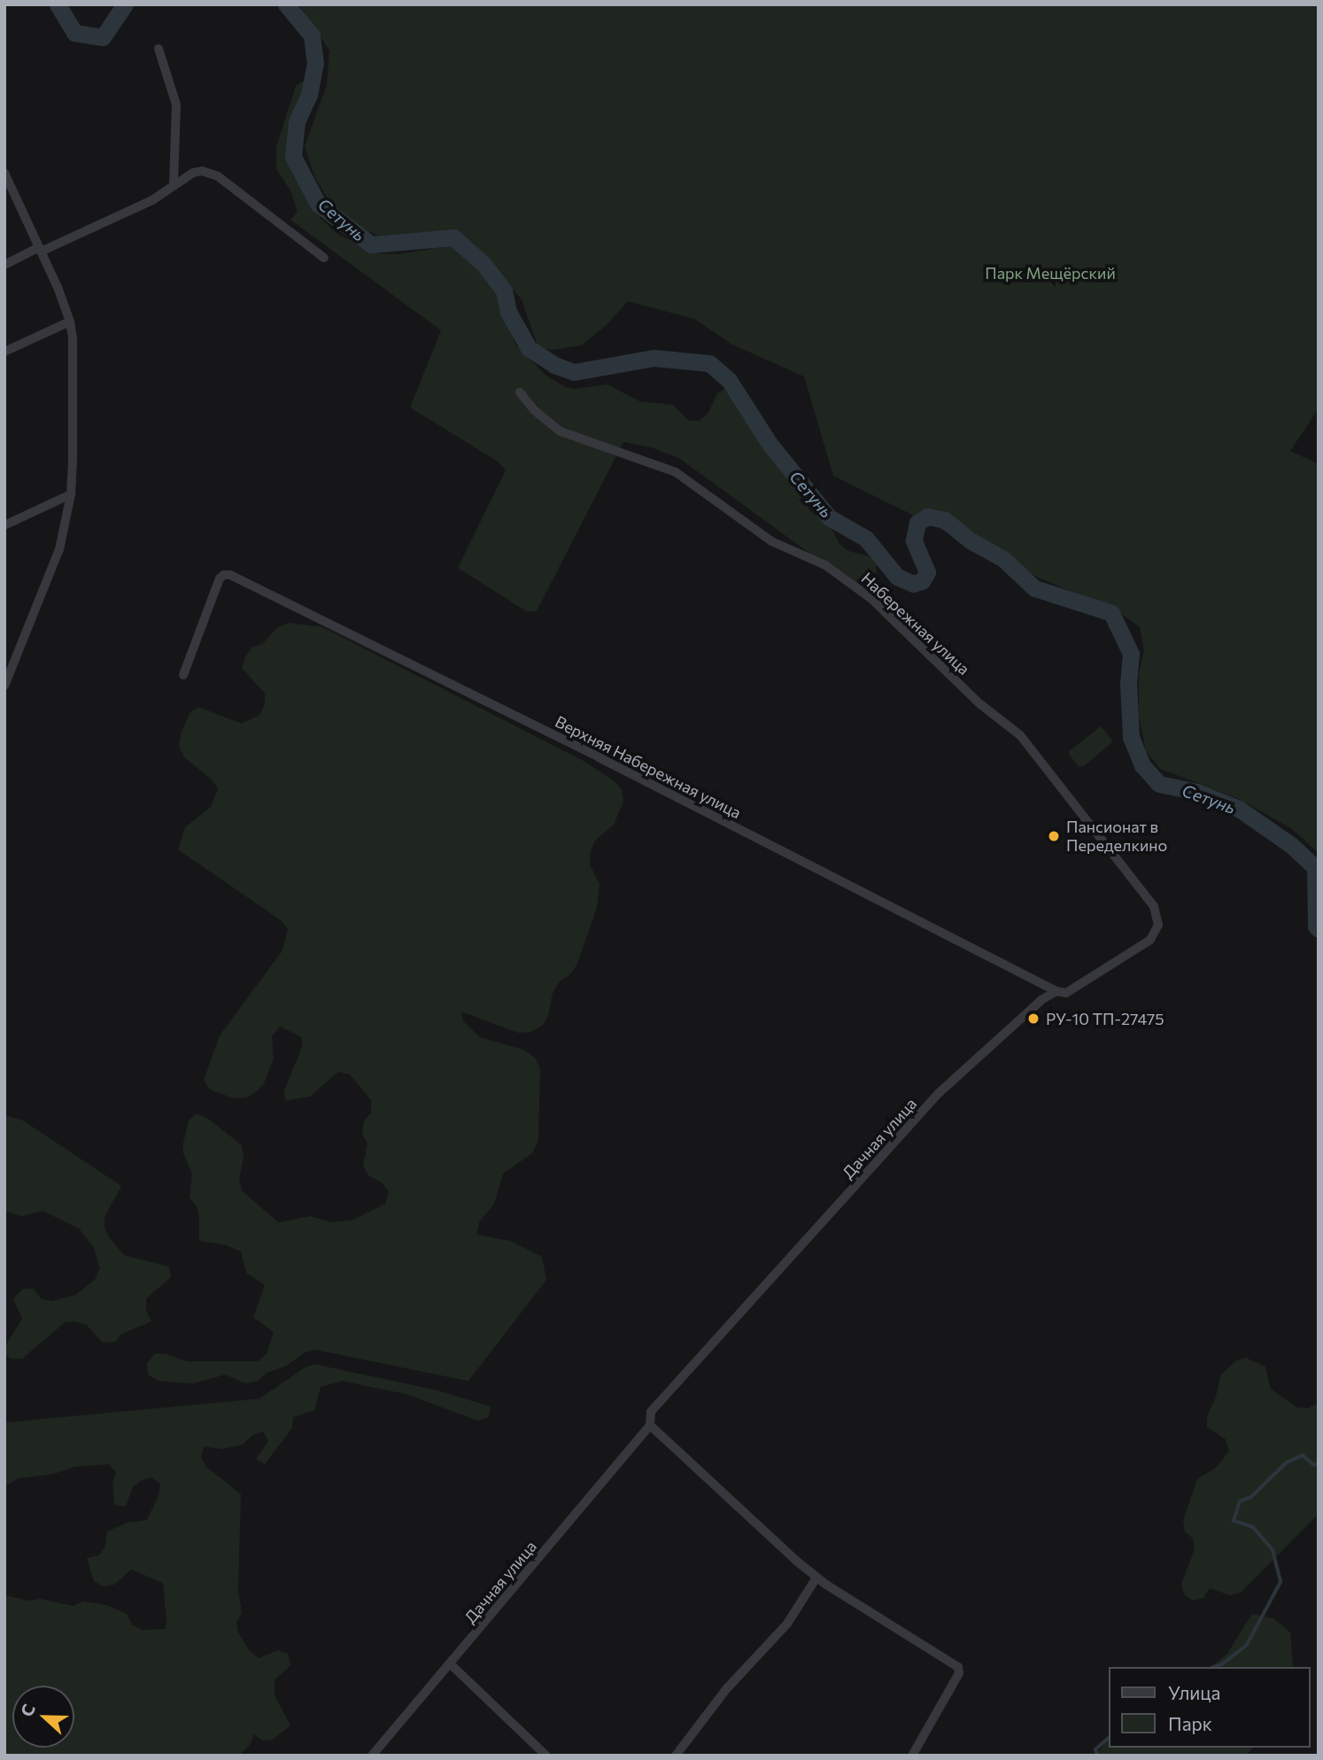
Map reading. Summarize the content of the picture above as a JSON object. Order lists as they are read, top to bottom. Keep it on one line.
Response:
{"streets":{"street":["Набережная улица","Верхняя Набережная улица","Дачная улица"]},"crossings":[["Набережная улица","Дачная улица"],["Верхняя Набережная улица","Дачная улица"]],"water":["Сетунь"],"parks":["Парк Мещёрский"],"places":["Пансионат в Переделкино","РУ-10 ТП-27475"],"legend":["Улица","Парк"],"north":"left"}
